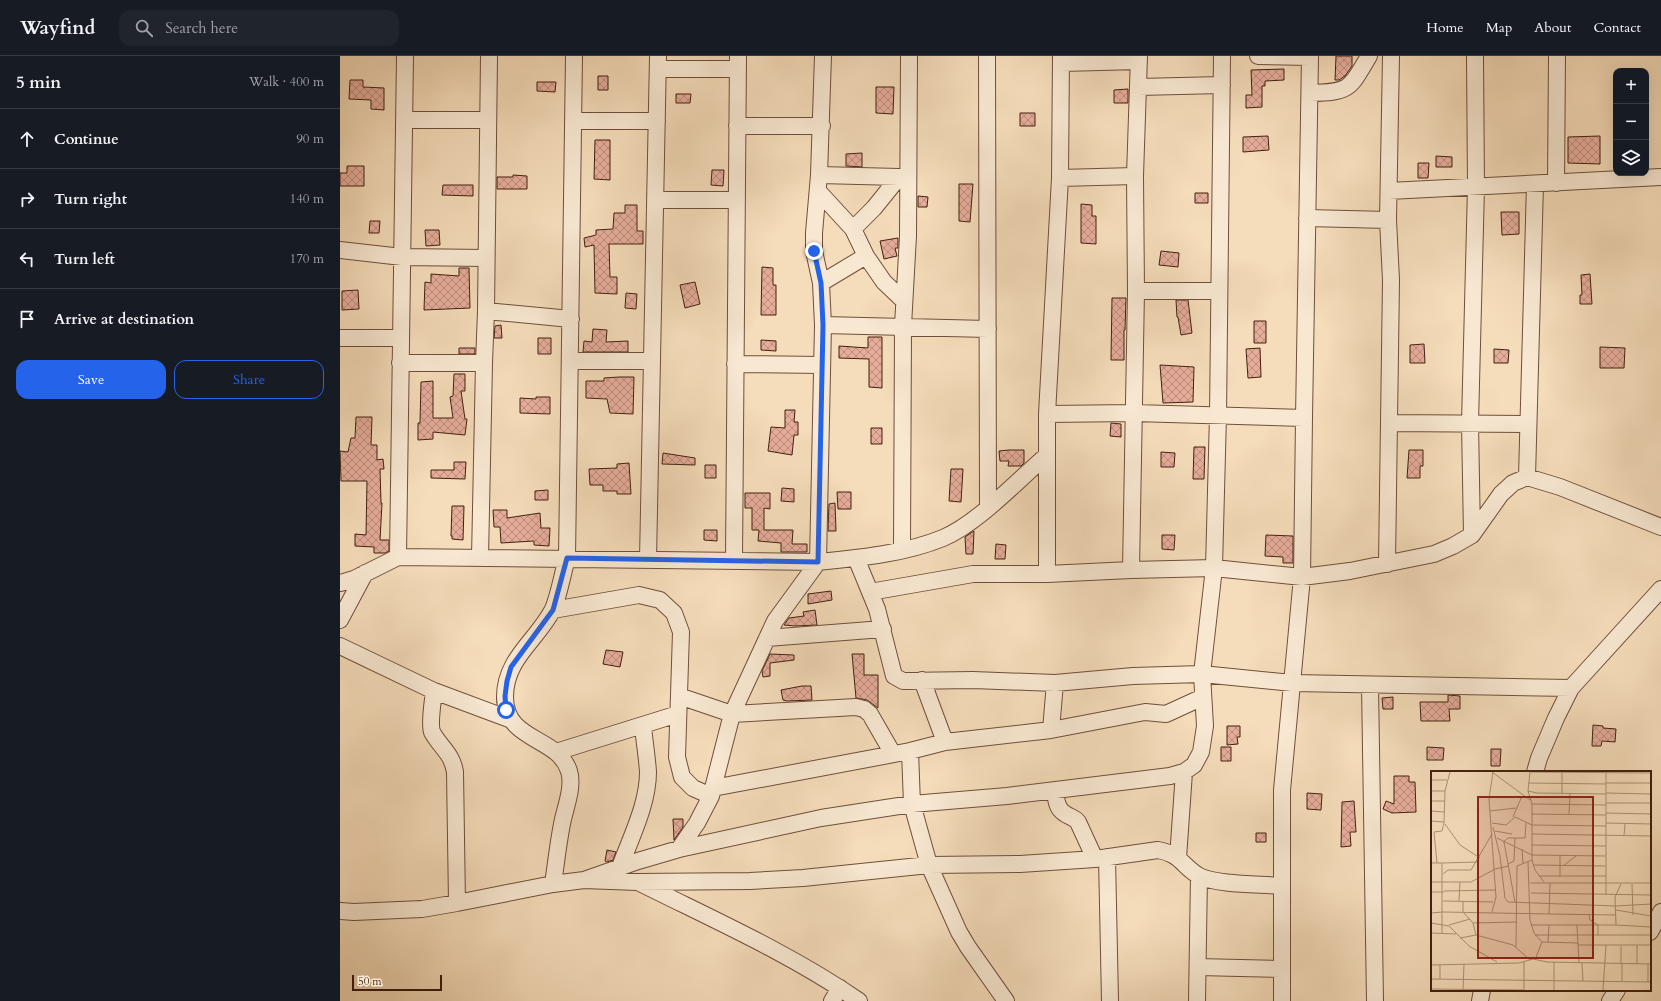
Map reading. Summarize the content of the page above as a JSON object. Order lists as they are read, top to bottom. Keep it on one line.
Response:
{"scale_bar":"50 m","page":{"header":"Wayfind","search":"Search here","nav":["Home","Map","About","Contact"],"heading":["5 min","Walk · 400 m"],"map_buttons":["+","−"],"list":[["Continue","90 m"],["Turn right","140 m"],["Turn left","170 m"],"Arrive at destination"],"buttons":["Save","Share"],"scale":"50 m"}}
